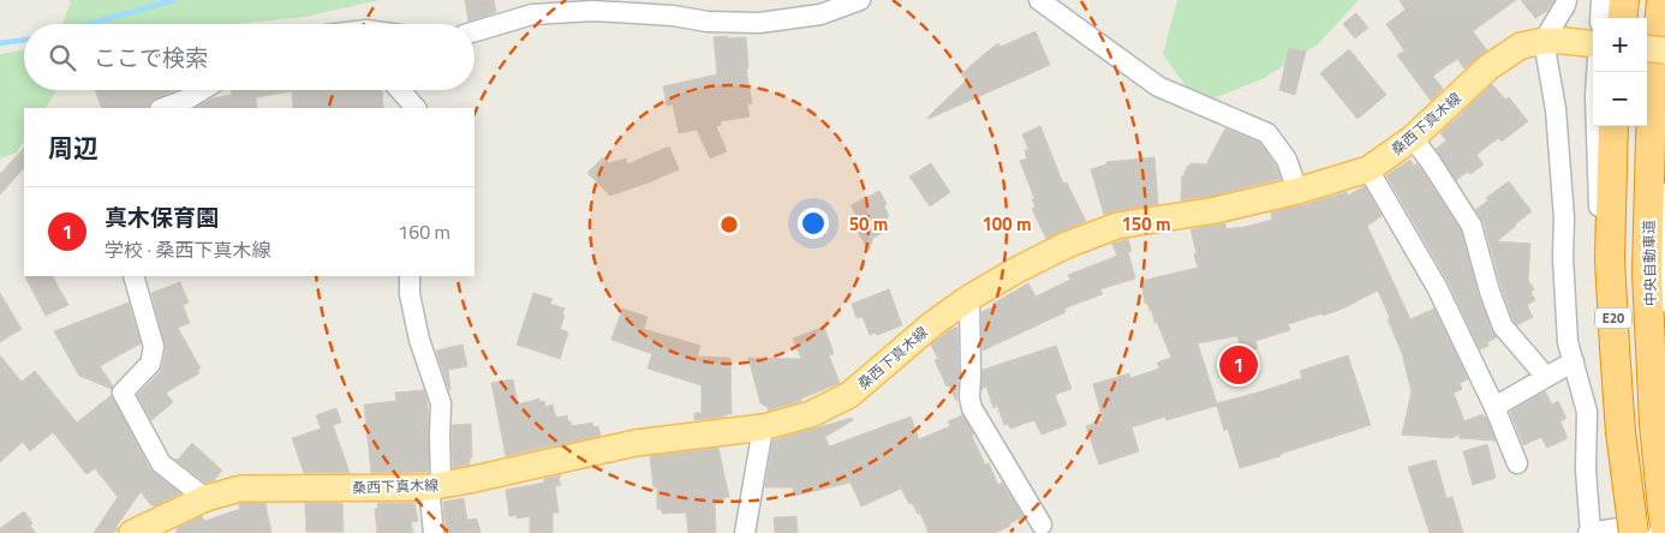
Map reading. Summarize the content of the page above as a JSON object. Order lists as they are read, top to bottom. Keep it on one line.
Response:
{"streets":{"highway":["中央自動車道","E20"],"main road":["桑西下真木線"]},"page":{"map_buttons":["+","−"],"search":"ここで検索","heading":"周辺","list":[{"mark":"1","name":"真木保育園","note":"学校 · 桑西下真木線","value":"160 m"}],"pins":"1"},"rings":["50 m","100 m","150 m"]}
